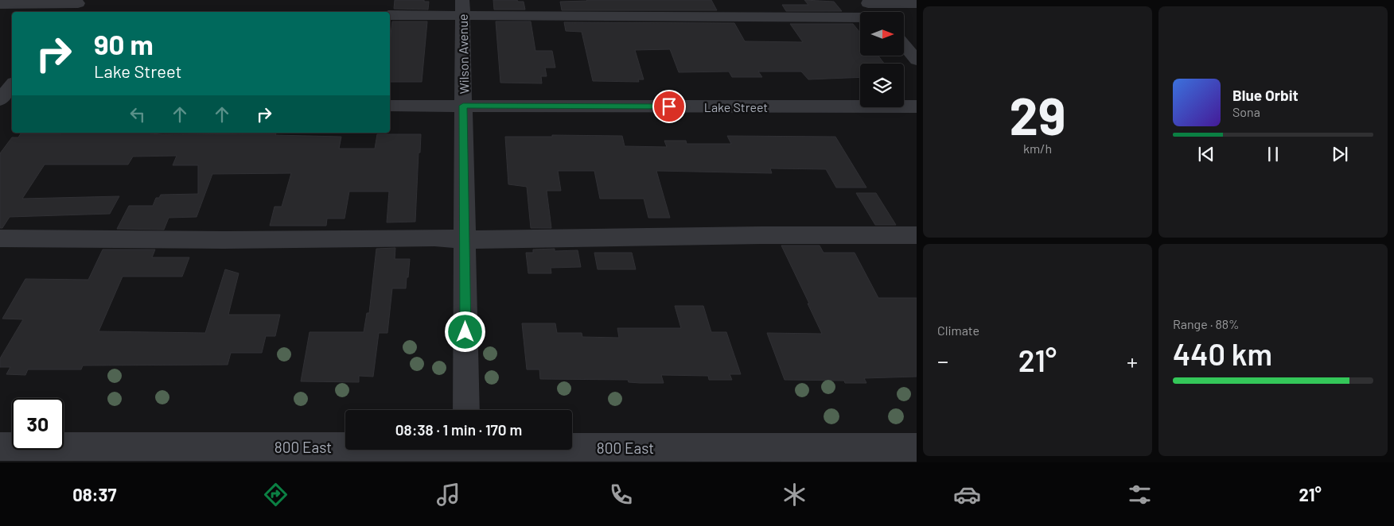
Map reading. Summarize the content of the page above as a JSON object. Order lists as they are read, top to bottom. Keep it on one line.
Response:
{"streets":{"street":["Wilson Avenue","Lake Street","800 East"]},"crossings":[["Wilson Avenue","Lake Street"]],"north":"right","page":{"tile":[["29","km/h"],"Climate",["Range · 88%","440 km"]],"turn":["90 m","Lake Street"],"song":["Blue Orbit","Sona"],"heat":["−","21°","+"],"limit":"30","trip":"08:38 · 1 min · 170 m","tabs":["08:37","21°"]}}
